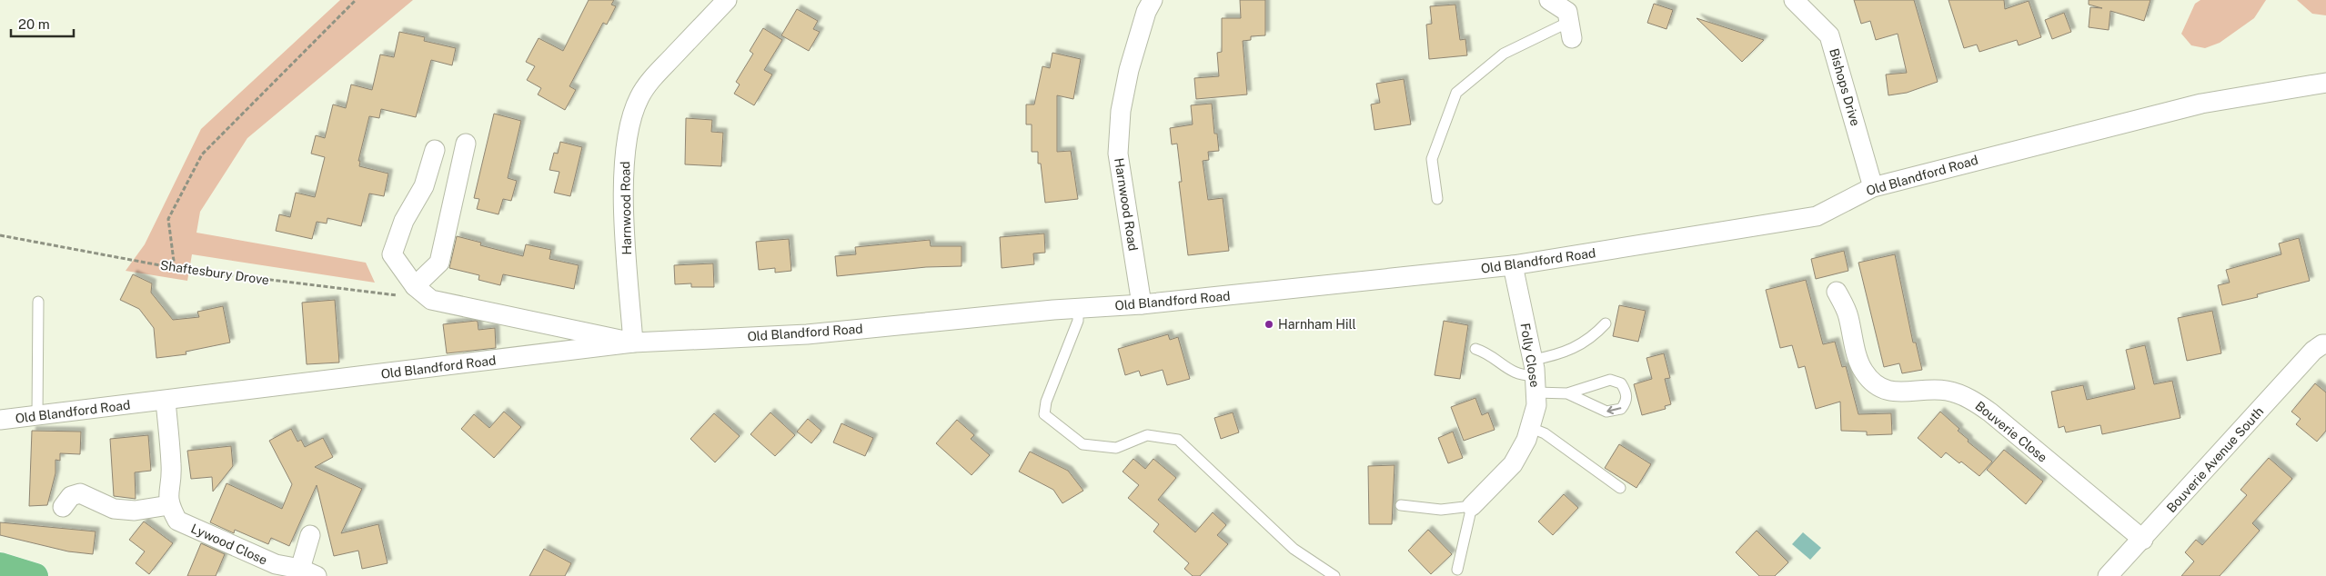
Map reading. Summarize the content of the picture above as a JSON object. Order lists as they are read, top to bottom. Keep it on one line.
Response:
{"streets":{"street":["Bishops Drive","Old Blandford Road","Harnwood Road","Folly Close","Bouverie Close","Bouverie Avenue South","Lywood Close"],"path":["Shaftesbury Drove"]},"crossings":[["Bishops Drive","Old Blandford Road"],["Old Blandford Road","Harnwood Road"],["Old Blandford Road","Folly Close"],["Bouverie Close","Bouverie Avenue South"]],"places":["Harnham Hill"],"scale_bar":"20 m"}
